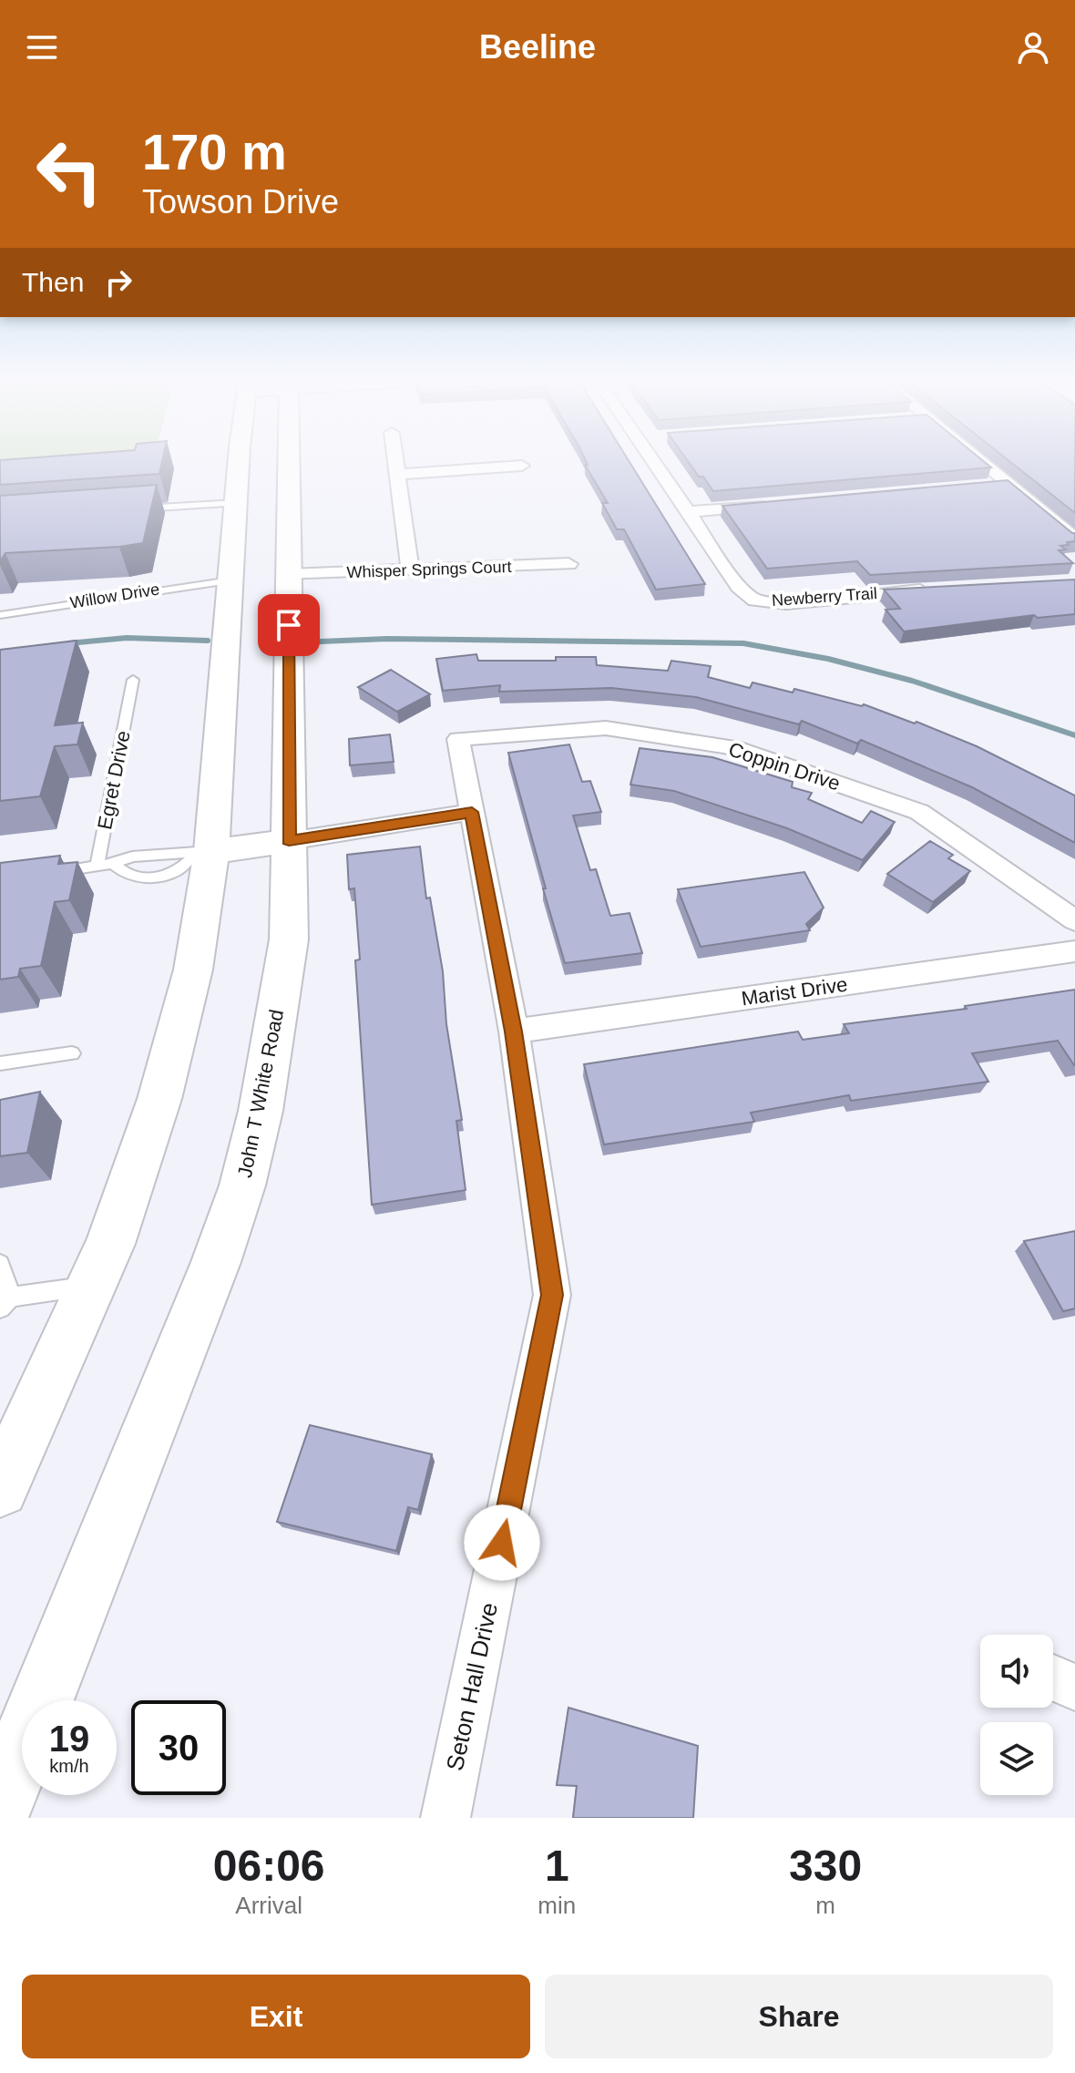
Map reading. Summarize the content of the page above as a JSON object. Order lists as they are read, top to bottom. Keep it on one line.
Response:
{"streets":{"main road":["John T White Road"],"street":["Whisper Springs Court","Newberry Trail","Coppin Drive","Marist Drive","Seton Hall Drive"],"lane":["Willow Drive","Egret Drive"]},"crossings":[["Whisper Springs Court","Willow Drive"],["Whisper Springs Court","John T White Road"],["Willow Drive","John T White Road"],["Coppin Drive","Seton Hall Drive"],["Egret Drive","John T White Road"],["Marist Drive","Seton Hall Drive"]],"page":{"header":"Beeline","turn":["170 m","Towson Drive"],"then":"Then","speed":"19 km/h","limit":"30","eta":["06:06","Arrival","1","min","330","m"],"buttons":["Exit","Share"]}}
